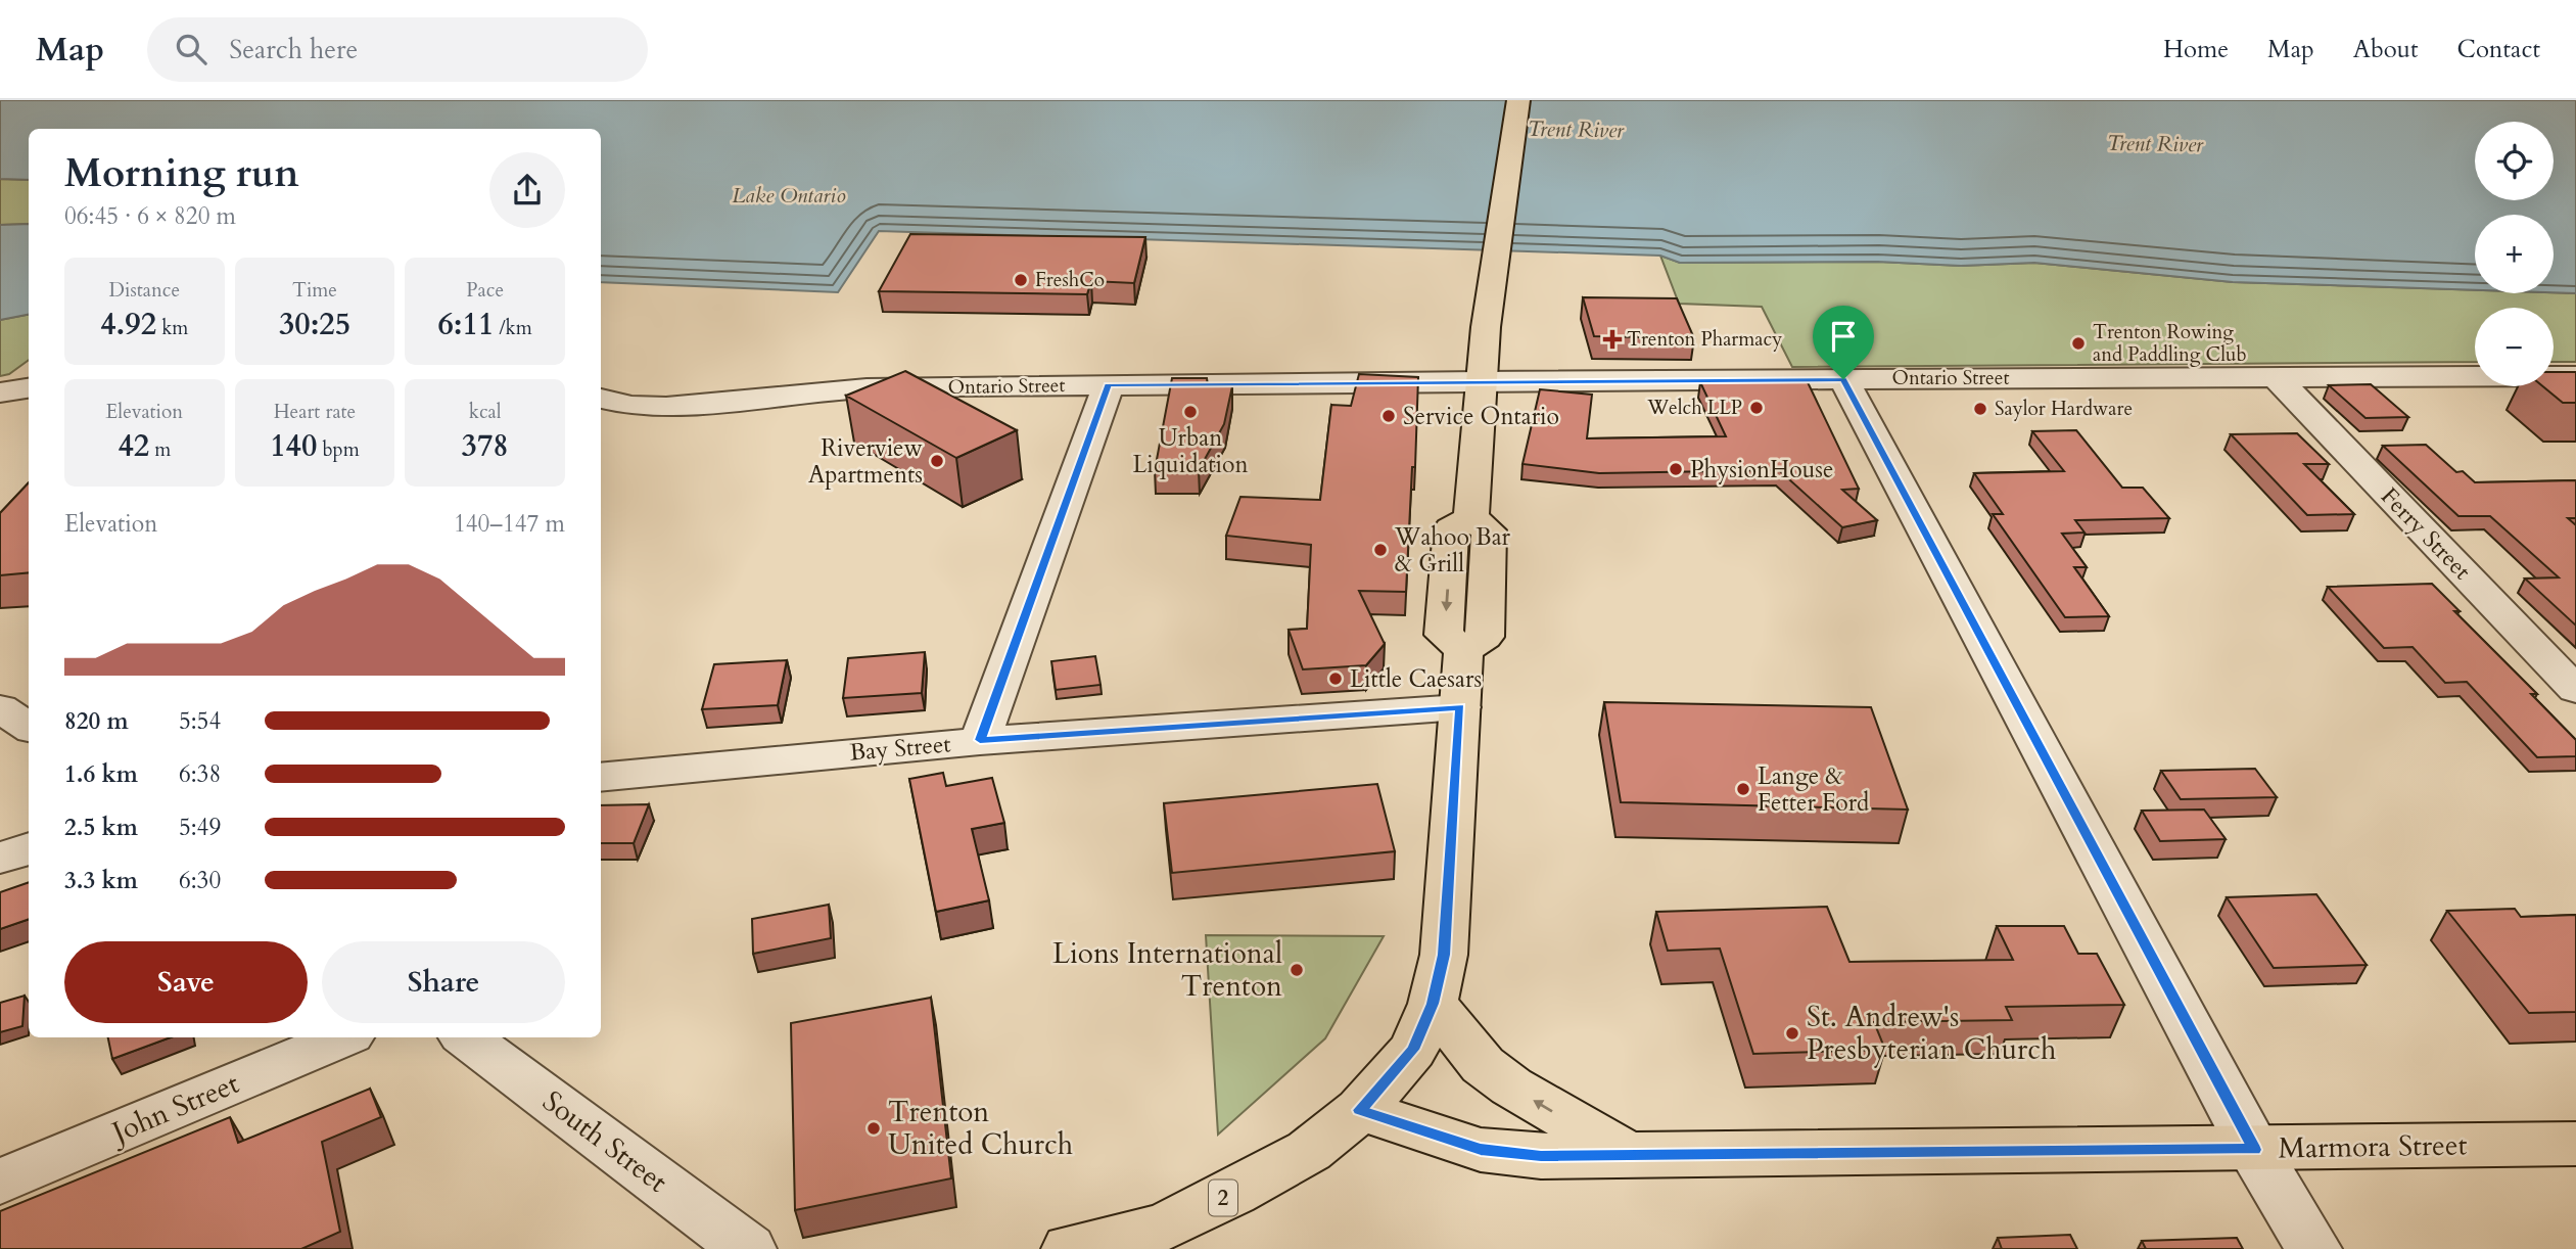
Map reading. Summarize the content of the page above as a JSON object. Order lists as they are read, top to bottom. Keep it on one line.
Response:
{"streets":{"main road":["Marmora Street","2"],"street":["Ontario Street","Ferry Street","Bay Street","John Street","South Street"]},"crossings":[["Ontario Street","Ferry Street"],["Marmora Street","2"]],"water":["Trent River","Lake Ontario"],"places":{"other":["FreshCo","Trenton Rowing and Paddling Club","Welch LLP","Saylor Hardware","Urban Liquidation","Service Ontario","Riverview Apartments","PhysionHouse","Wahoo Bar & Grill","Little Caesars","Lange & Fetter Ford","Lions International Trenton","St. Andrew's Presbyterian Church","Trenton United Church"],"health":["Trenton Pharmacy"]},"page":{"header":"Map","search":"Search here","nav":["Home","Map","About","Contact"],"map_buttons":["+","−"],"heading":["Morning run","06:45 · 6 × 820 m"],"stats":[["Distance","4.92 km"],["Time","30:25"],["Pace","6:11 /km"],["Elevation","42 m"],["Heart rate","140 bpm"],["kcal","378"]],"chart":["Elevation","140–147 m"],"list":[{"name":"820 m","note":"5:54"},{"name":"1.6 km","note":"6:38"},{"name":"2.5 km","note":"5:49"},{"name":"3.3 km","note":"6:30"}],"buttons":["Save","Share"]}}
